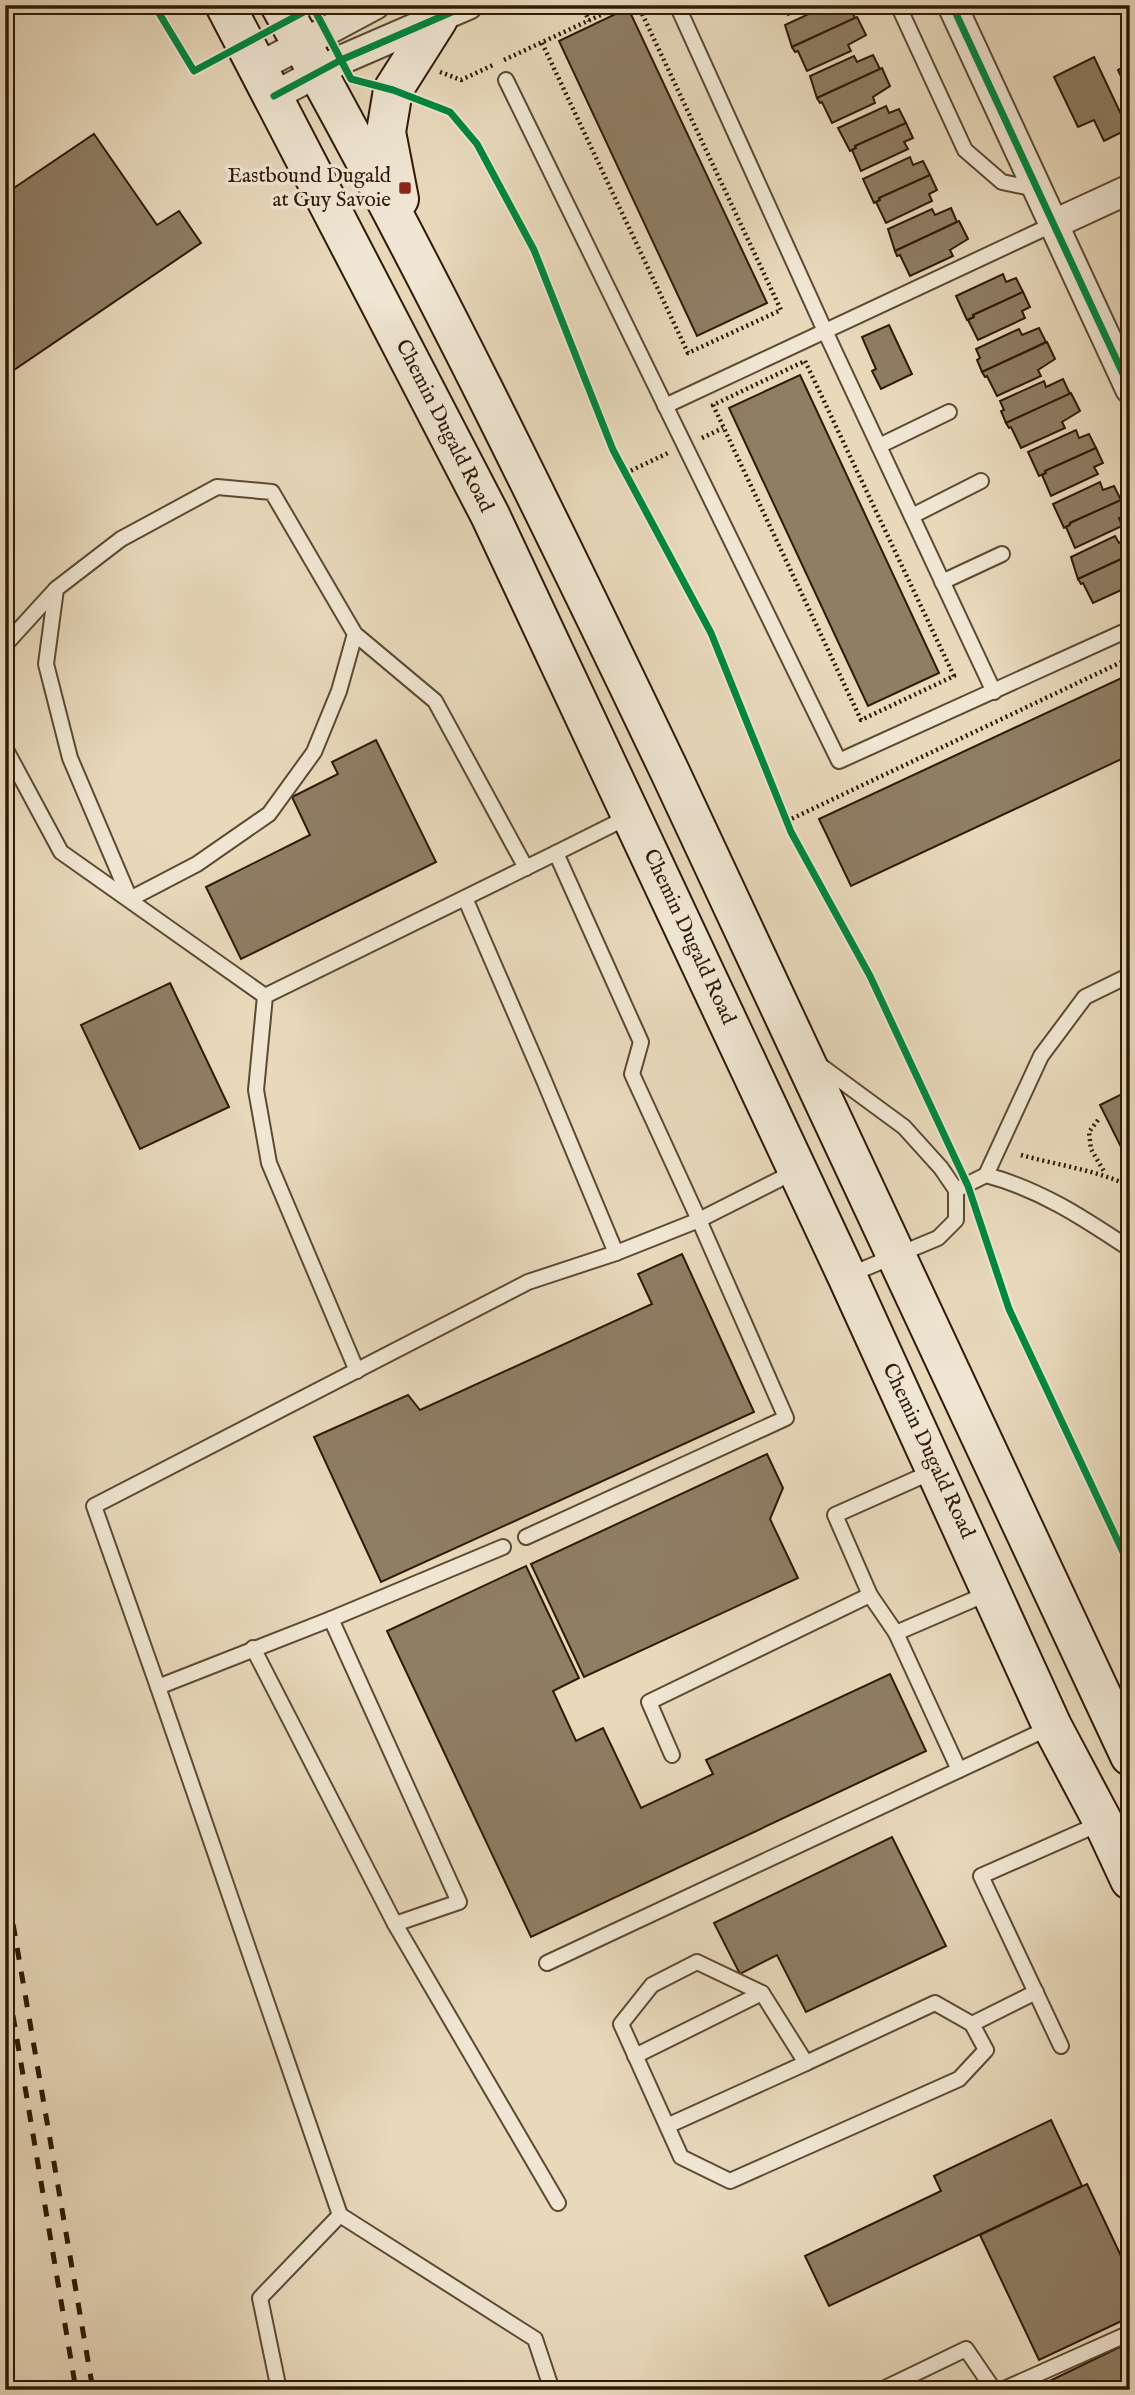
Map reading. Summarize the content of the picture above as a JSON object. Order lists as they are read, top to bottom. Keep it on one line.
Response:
{"streets":{"main road":["Chemin Dugald Road"]},"places":{"transit":["Eastbound Dugald at Guy Savoie"]}}
